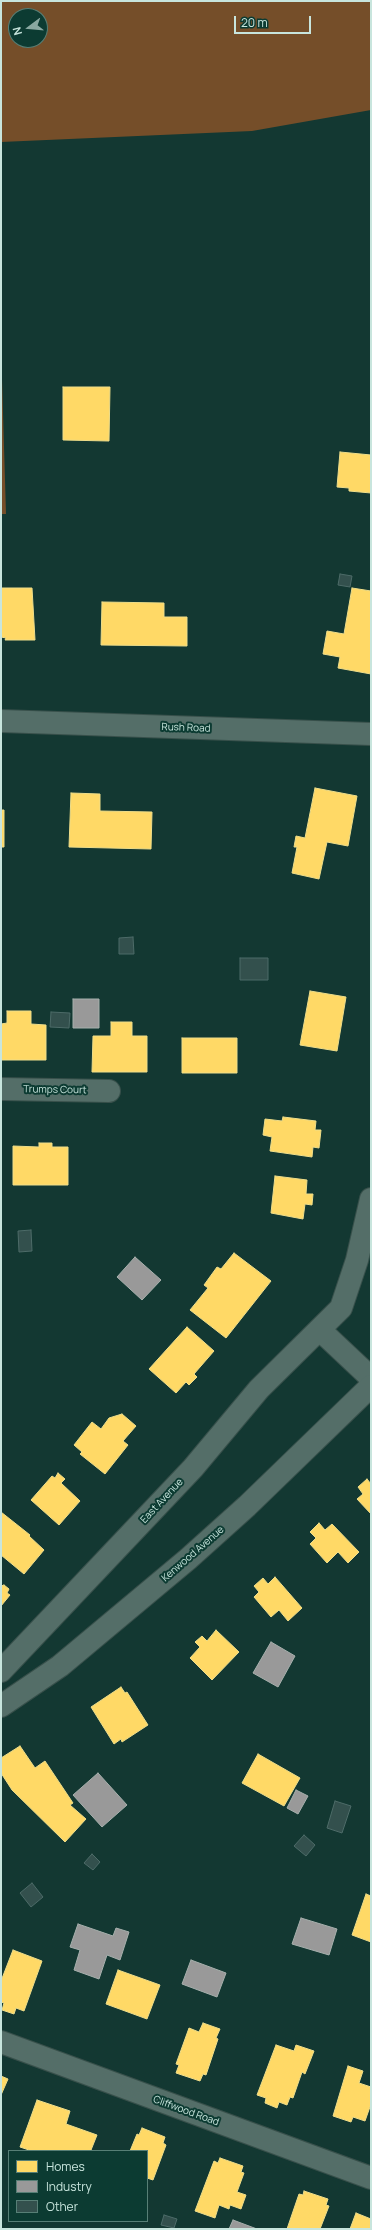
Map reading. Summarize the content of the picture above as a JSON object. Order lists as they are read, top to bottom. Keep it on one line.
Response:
{"streets":{"street":["Rush Road","Trumps Court","East Avenue","Kenwood Avenue","Cliffwood Road"]},"legend":["Homes","Industry","Other"],"scale_bar":"20 m","north":"left"}
